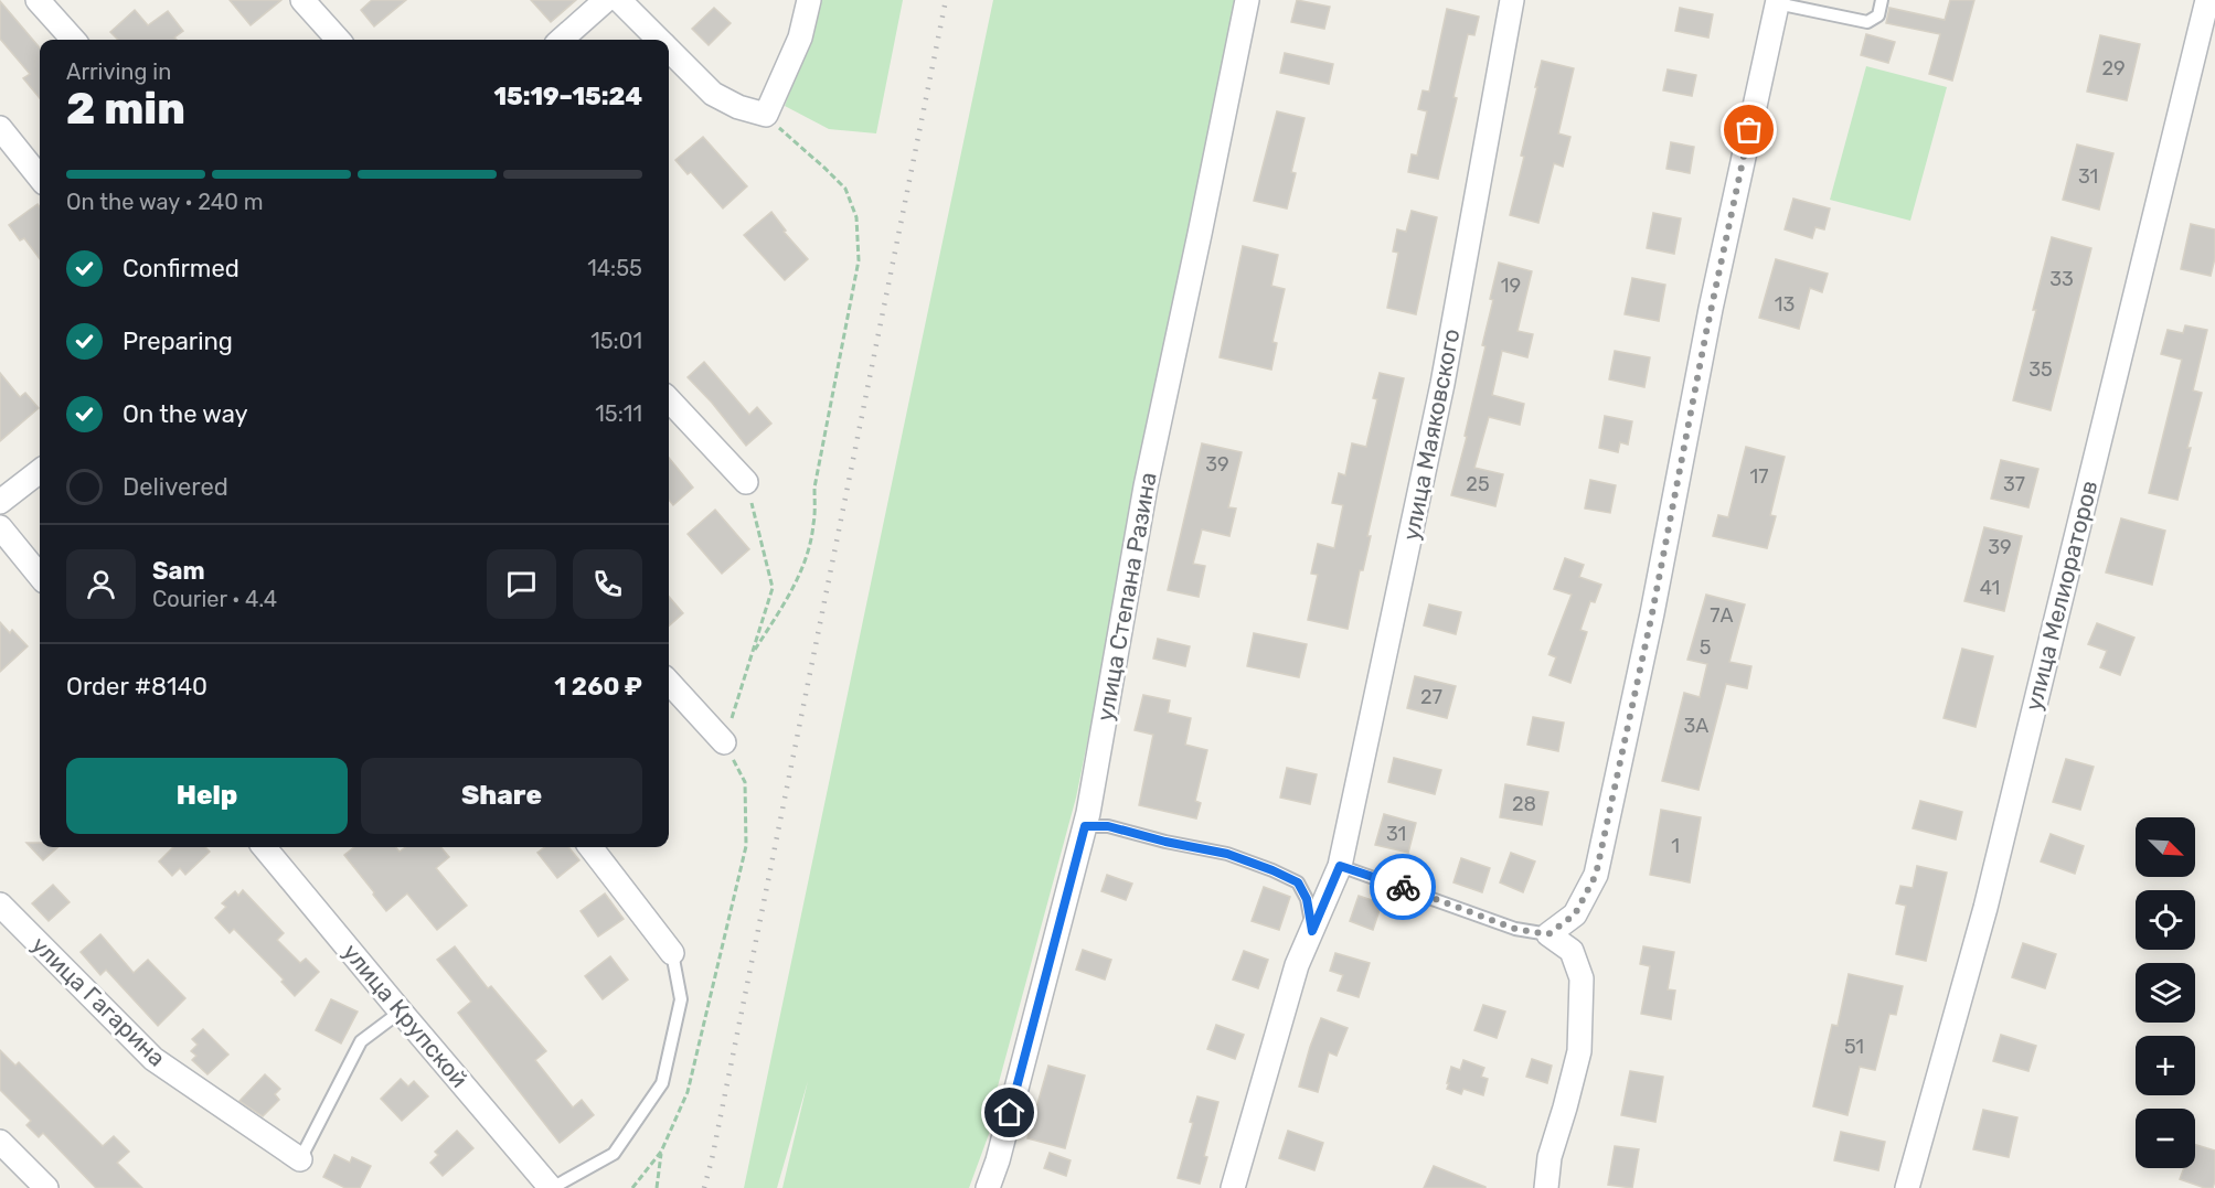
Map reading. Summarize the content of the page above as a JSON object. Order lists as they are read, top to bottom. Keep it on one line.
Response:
{"streets":{"street":["улица Маяковского","улица Мелиораторов","улица Степана Разина","улица Гагарина","улица Крупской"]},"house_numbers":["29","31","33","19","13","35","39","17","25","37","39","41","7А","5","27","3А","28","31","1","51"],"north":"bottom right","page":{"heading":["2 min","Arriving in","15:19–15:24"],"panel":["Sam","Courier · 4.4","Order #8140","1 260 ₽"],"bar":"On the way · 240 m","list":[["Confirmed","14:55"],["Preparing","15:01"],["On the way","15:11"],"Delivered"],"buttons":["Help","Share"],"map_buttons":["+","−"]}}
